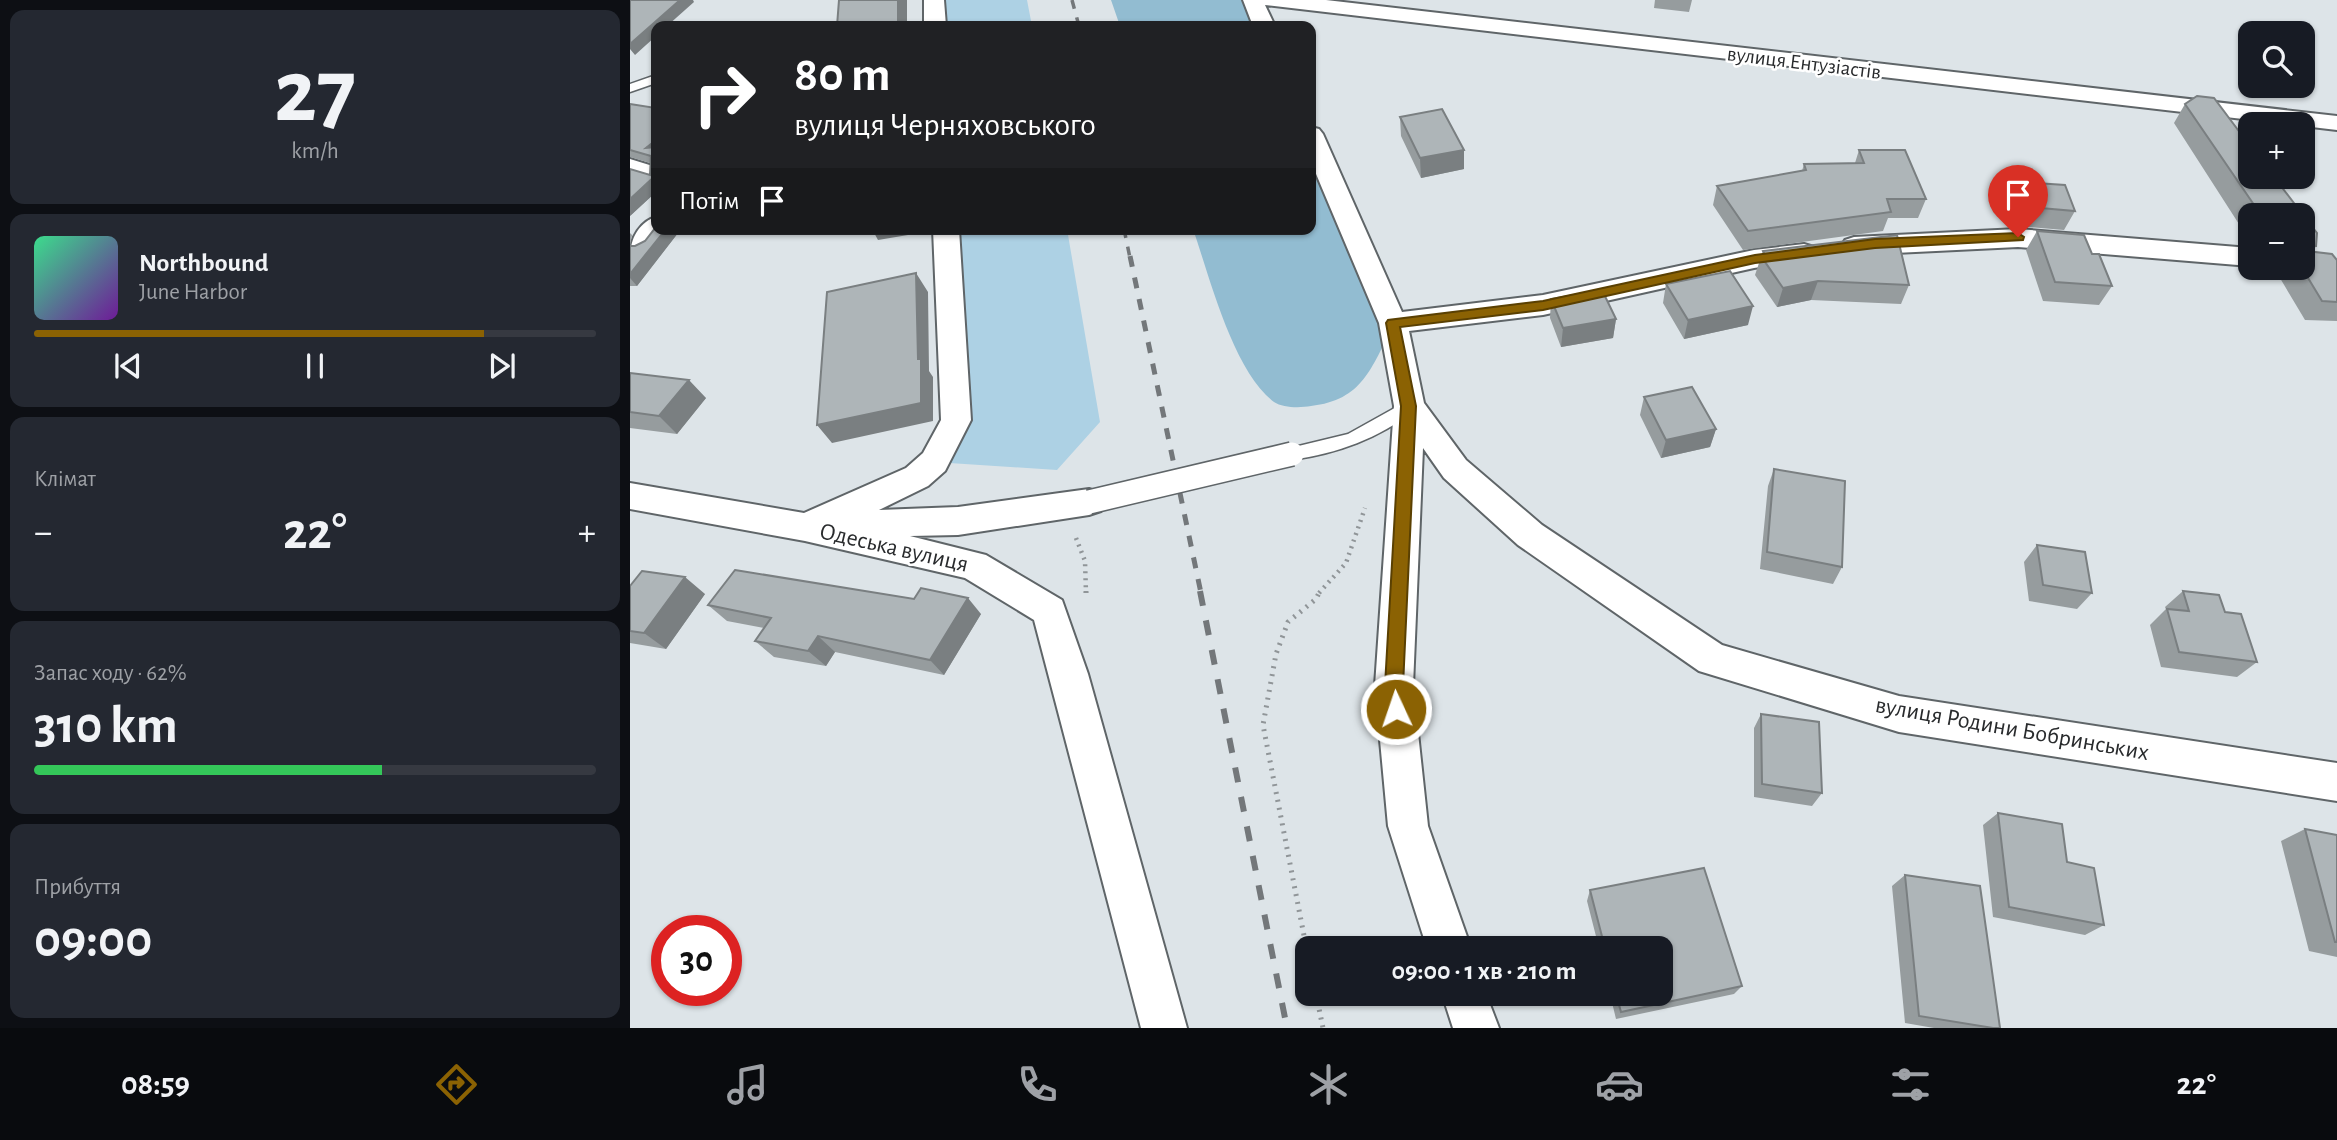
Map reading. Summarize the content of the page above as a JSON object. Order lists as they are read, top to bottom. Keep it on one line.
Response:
{"streets":{"street":["вулиця Ентузіастів","Одеська вулиця","вулиця Родини Бобринських"]},"page":{"tile":[["27","km/h"],"Клімат",["Запас ходу · 62%","310 km"],["Прибуття","09:00"]],"map_buttons":["+","−"],"turn":["80 m","вулиця Черняховського"],"then":"Потім","song":["Northbound","June Harbor"],"heat":["−","22°","+"],"limit":"30","trip":"09:00 · 1 хв · 210 m","tabs":["08:59","22°"]}}
